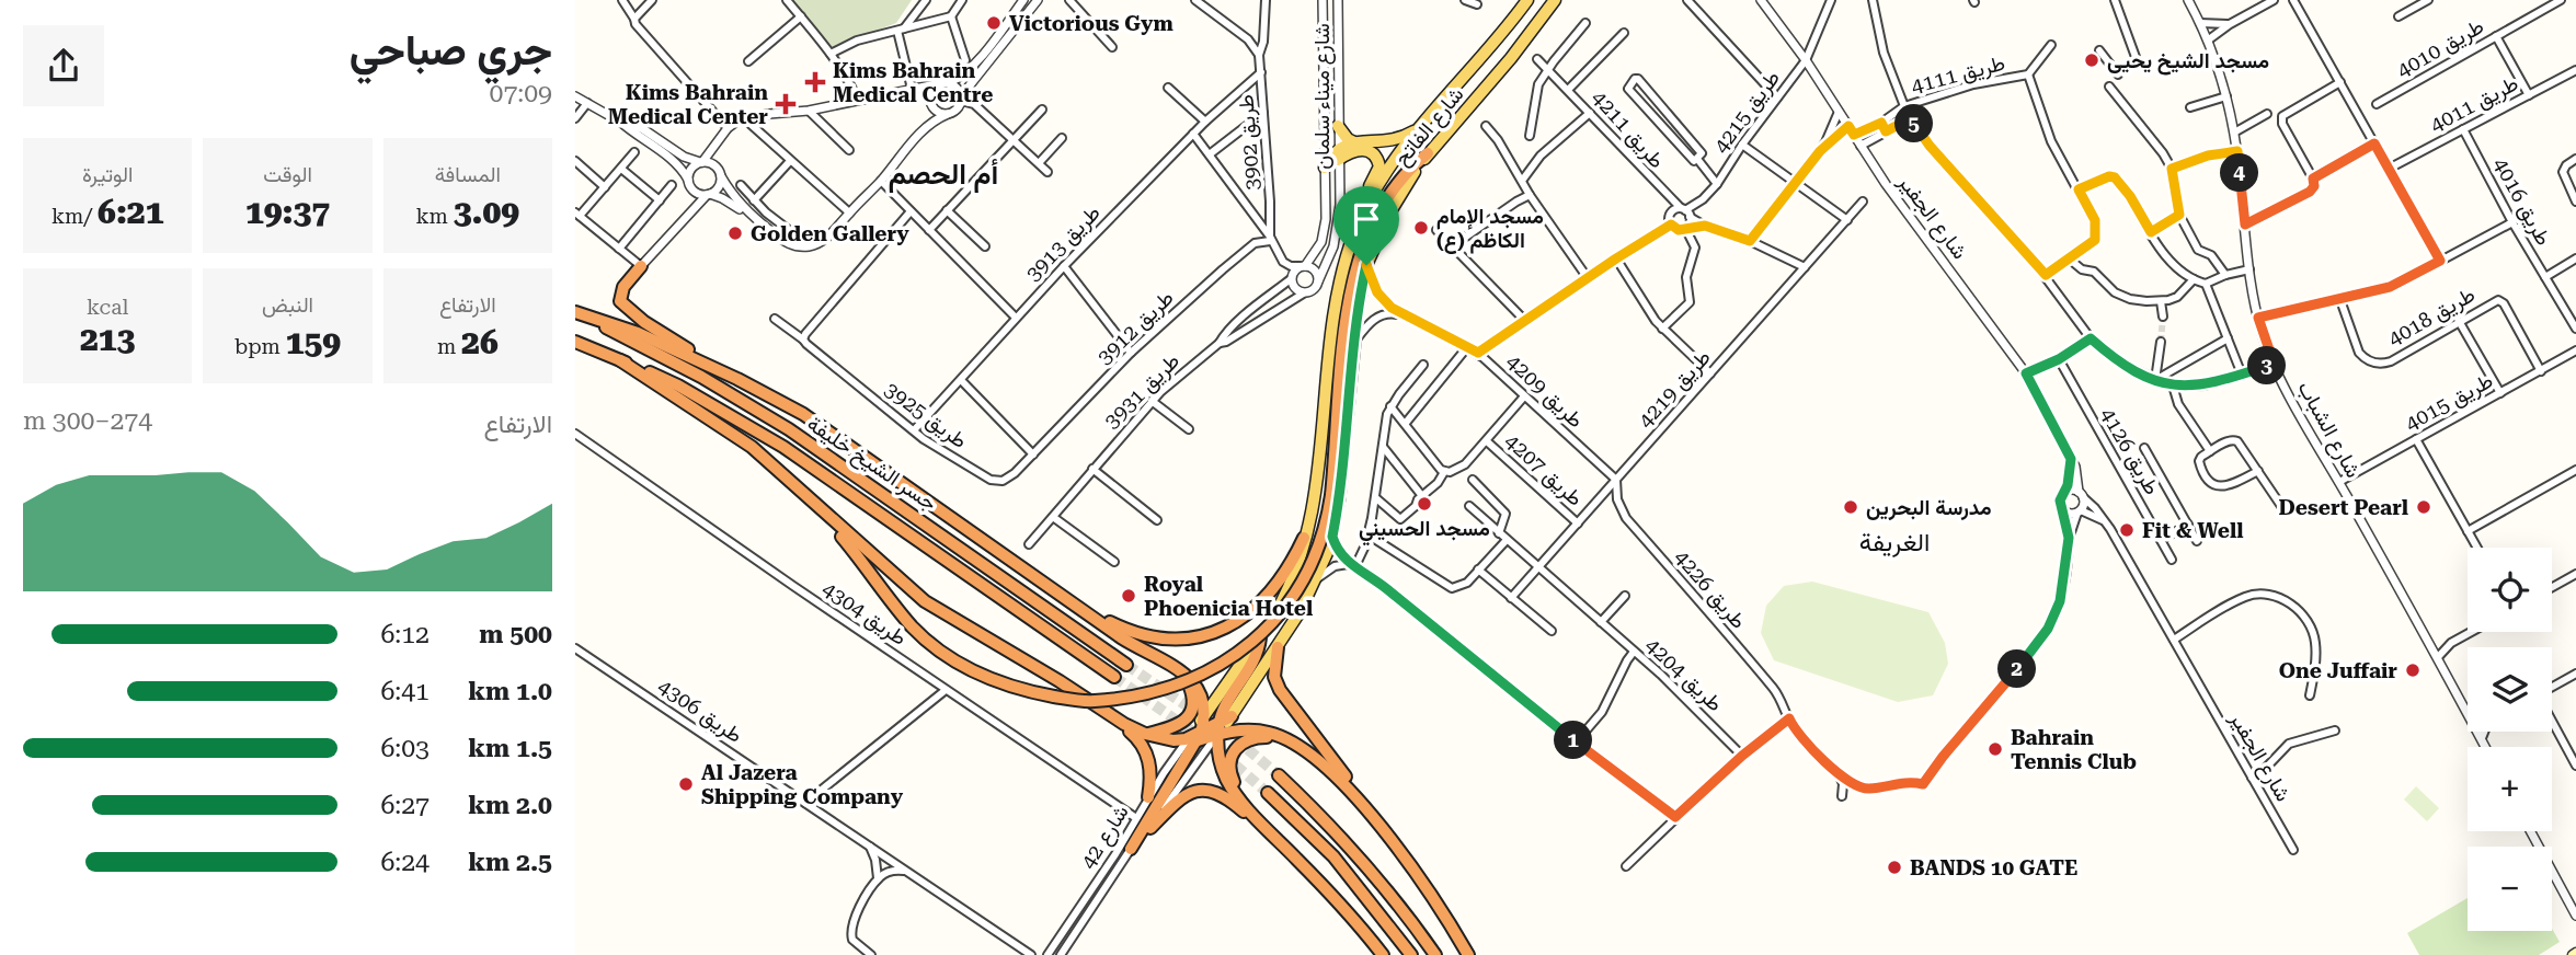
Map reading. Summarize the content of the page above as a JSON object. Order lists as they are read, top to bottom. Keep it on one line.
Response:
{"streets":{"highway":["جسر الشيخ خليفة"],"main road":["شارع الفاتح"],"street":["طريق 4010","طريق 4111","شارع ميناء سلمان","طريق 4011","طريق 4215","طريق 4211","طريق 3902","طريق 4016","شارع الجفير","طريق 3913","طريق 4018","طريق 3912","طريق 4219","طريق 3931","طريق 4209","طريق 4015","طريق 3925","شارع الشباب","طريق 4126","طريق 4207","طريق 4226","طريق 4304","طريق 4204","طريق 4306","شارع 42"]},"crossings":[["طريق 4111","شارع الجفير"],["شارع ميناء سلمان","طريق 3931"],["طريق 4011","طريق 4016"],["طريق 4215","طريق 4211"],["طريق 4215","شارع الجفير"],["شارع الفاتح","طريق 4209"],["شارع الفاتح","شارع 42"],["طريق 4211","طريق 4219"],["طريق 3902","طريق 3913"],["طريق 3902","طريق 3912"],["طريق 3913","طريق 3925"],["طريق 4018","طريق 4015"],["طريق 3912","طريق 3925"],["طريق 4219","طريق 4209"],["طريق 4219","طريق 4207"],["طريق 4219","طريق 4226"],["طريق 4219","طريق 4204"],["طريق 4209","طريق 4207"],["طريق 4209","طريق 4226"],["طريق 4015","شارع الشباب"],["طريق 4304","شارع 42"]],"districts":["أم الحصم","الغريفة"],"places":{"other":["Victorious Gym","مسجد الشيخ يحيى","مسجد الإمام الكاظم (ع)","Golden Gallery","مسجد الحسيني","مدرسة البحرين","Desert Pearl","Fit & Well","Royal Phoenicia Hotel","One Juffair","Bahrain Tennis Club","Al Jazera Shipping Company","BANDS 10 GATE"],"health":["Kims Bahrain Medical Centre","Kims Bahrain Medical Center"]},"page":{"heading":["جري صباحي","07:09"],"pins":["5","4","3","2","1"],"stats":[["المسافة","3.09 km"],["الوقت","19:37"],["الوتيرة","6:21 /km"],["الارتفاع","26 m"],["النبض","159 bpm"],["kcal","213"]],"chart":["الارتفاع","274–300 m"],"map_buttons":["+","−"],"list":[{"name":"500 m","note":"6:12"},{"name":"1.0 km","note":"6:41"},{"name":"1.5 km","note":"6:03"},{"name":"2.0 km","note":"6:27"},{"name":"2.5 km","note":"6:24"}]}}
